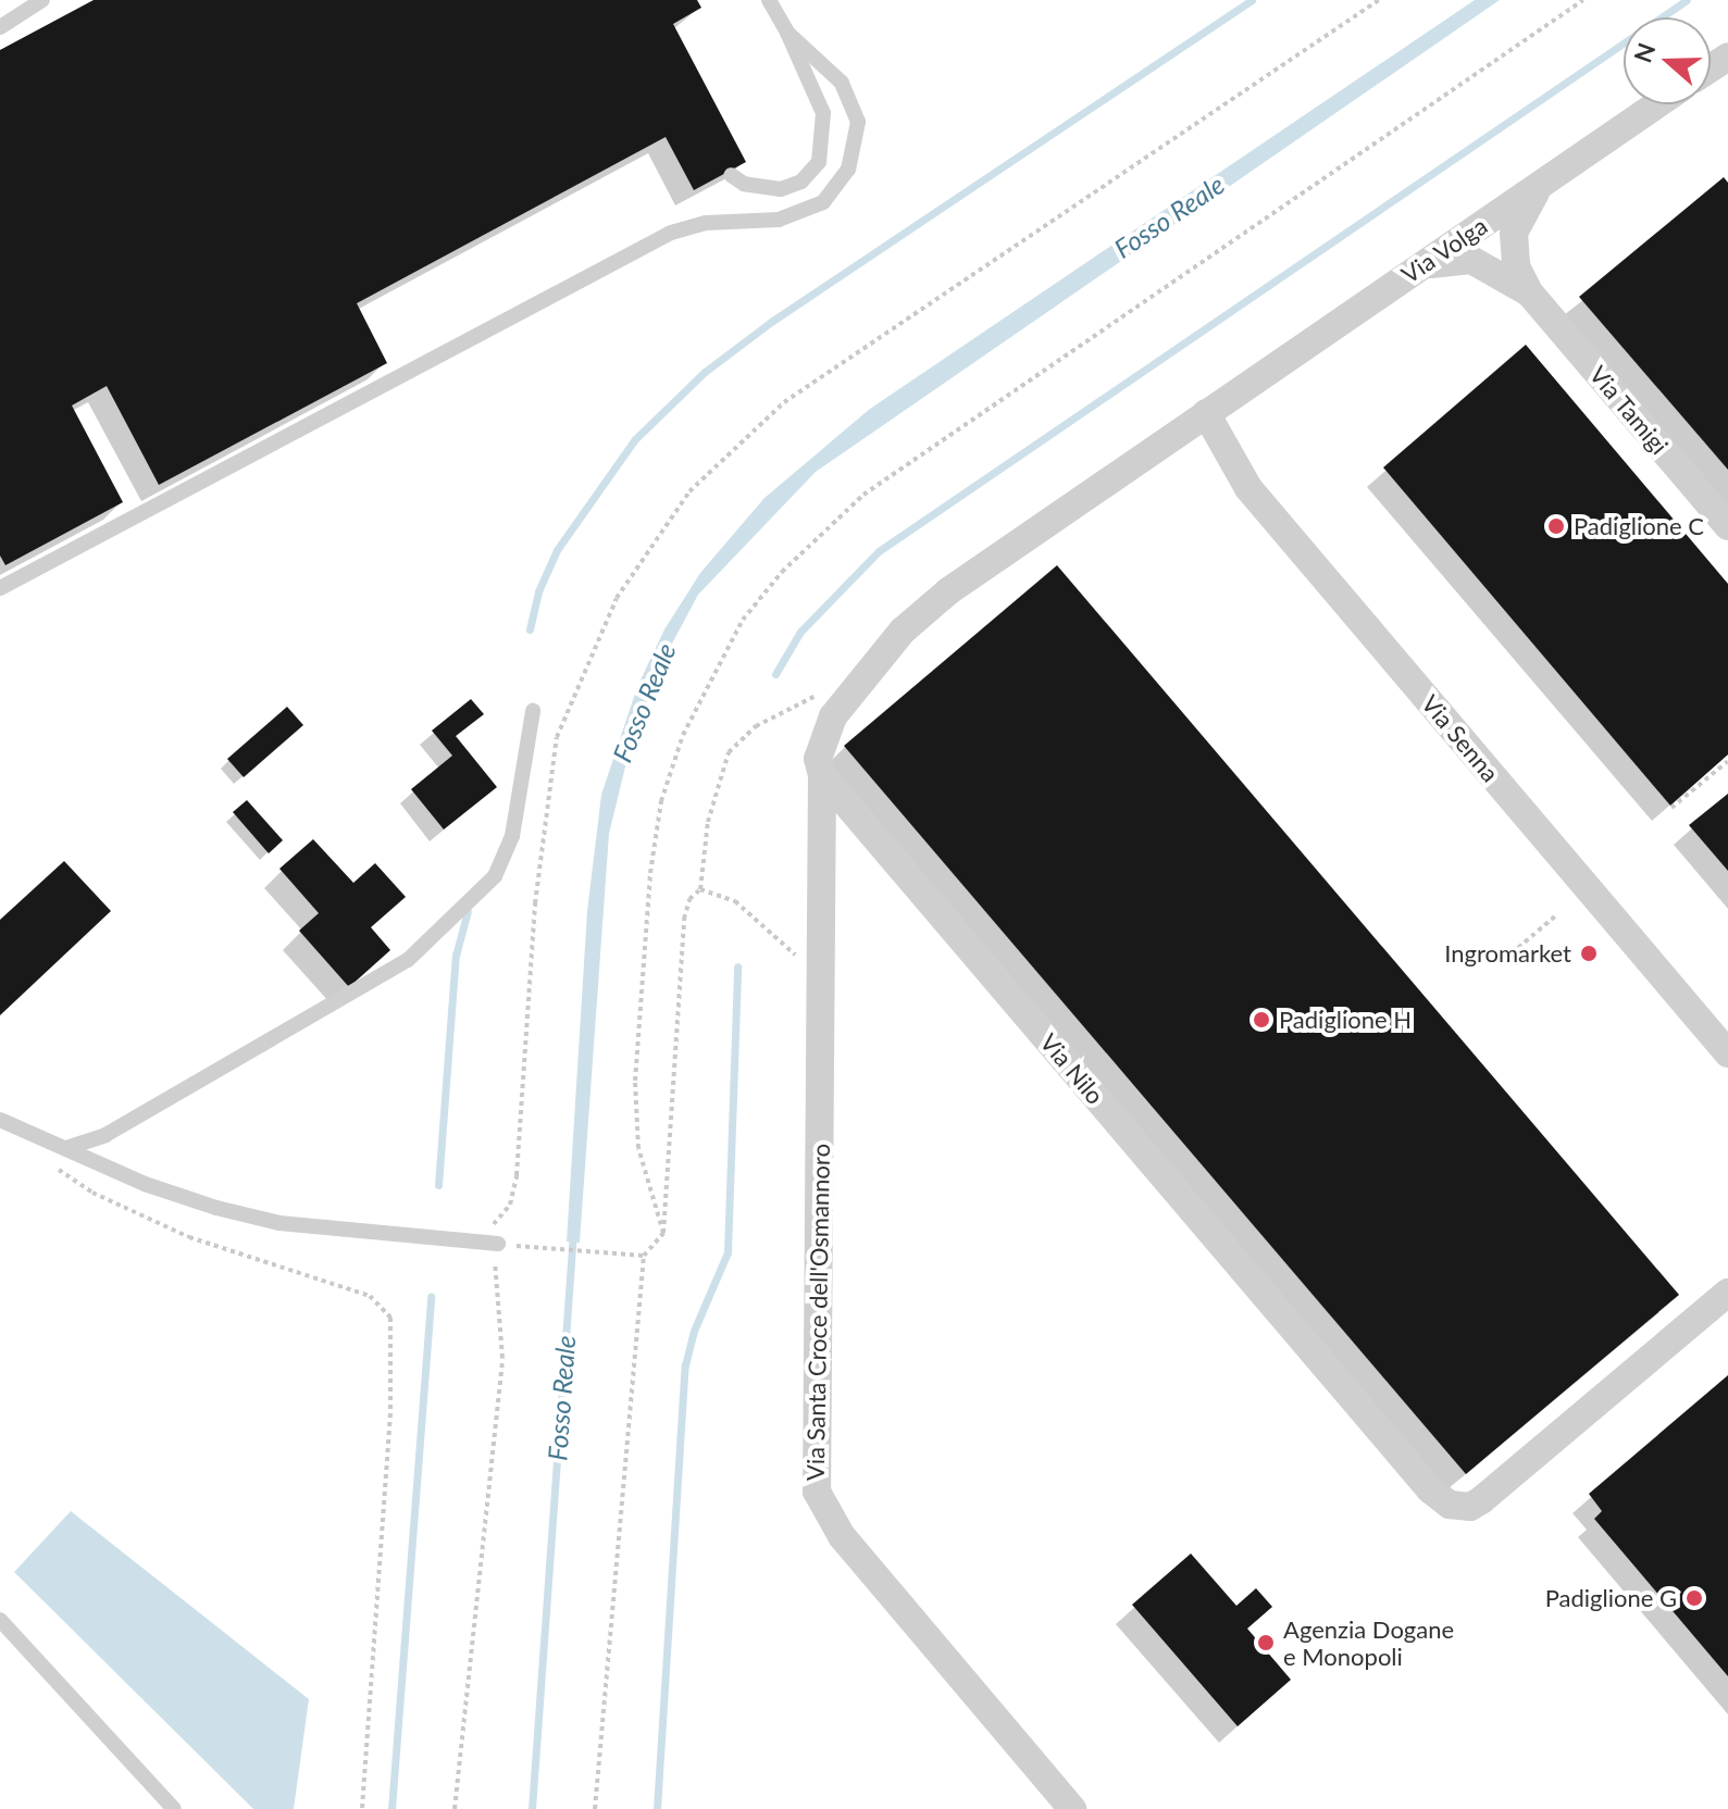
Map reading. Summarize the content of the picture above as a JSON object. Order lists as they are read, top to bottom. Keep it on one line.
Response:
{"streets":{"street":["Via Volga","Via Tamigi","Via Senna","Via Nilo","Via Santa Croce dell'Osmannoro"]},"crossings":[["Via Volga","Via Tamigi"],["Via Volga","Via Senna"],["Via Nilo","Via Santa Croce dell'Osmannoro"]],"water":["Fosso Reale"],"places":["Padiglione C","Ingromarket","Padiglione H","Padiglione G","Agenzia Dogane e Monopoli"],"north":"left"}
